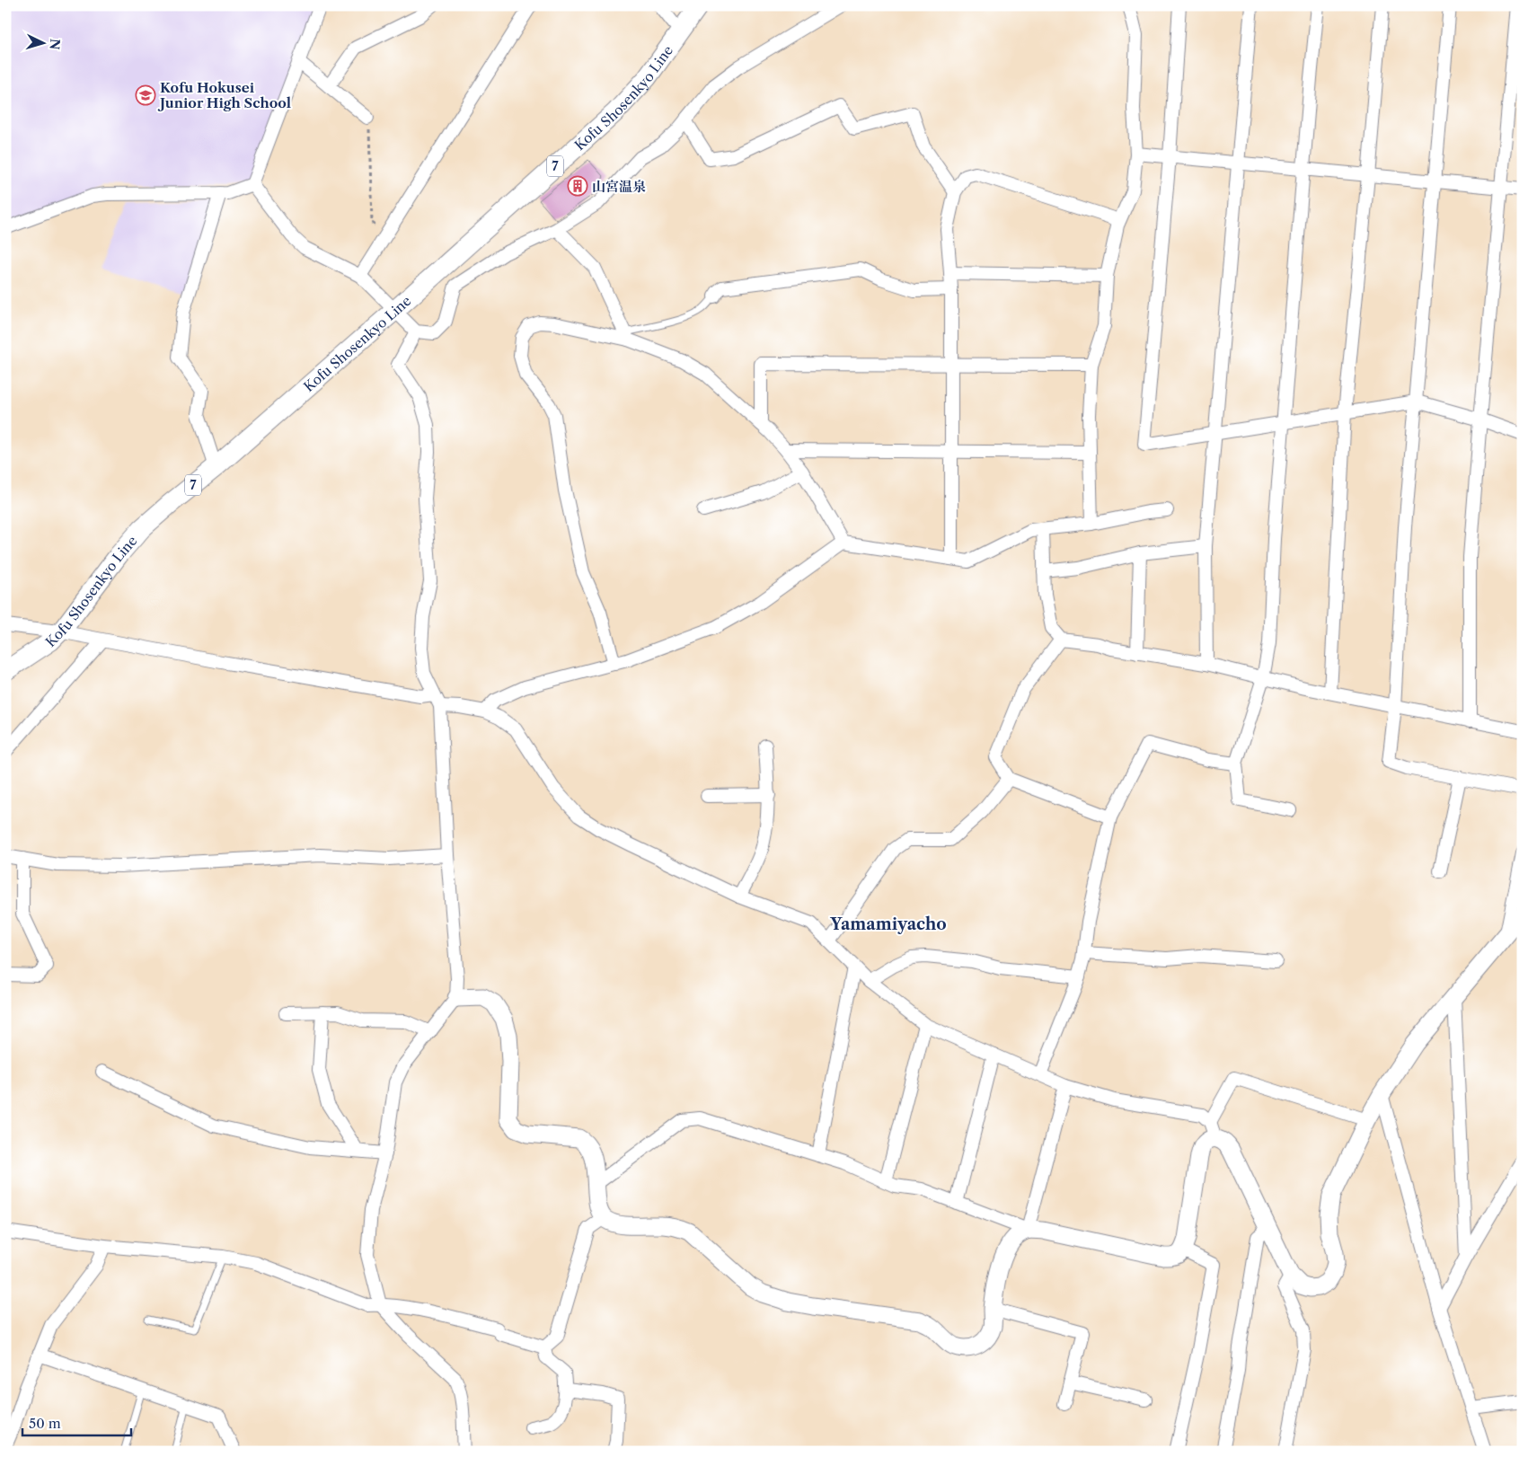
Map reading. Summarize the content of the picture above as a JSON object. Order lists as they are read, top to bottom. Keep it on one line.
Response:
{"streets":{"main road":["Kofu Shosenkyo Line","7"]},"districts":["Yamamiyacho"],"places":{"school or university":["Kofu Hokusei Junior High School"],"building":["山宮温泉"]},"scale_bar":"50 m","north":"right"}
